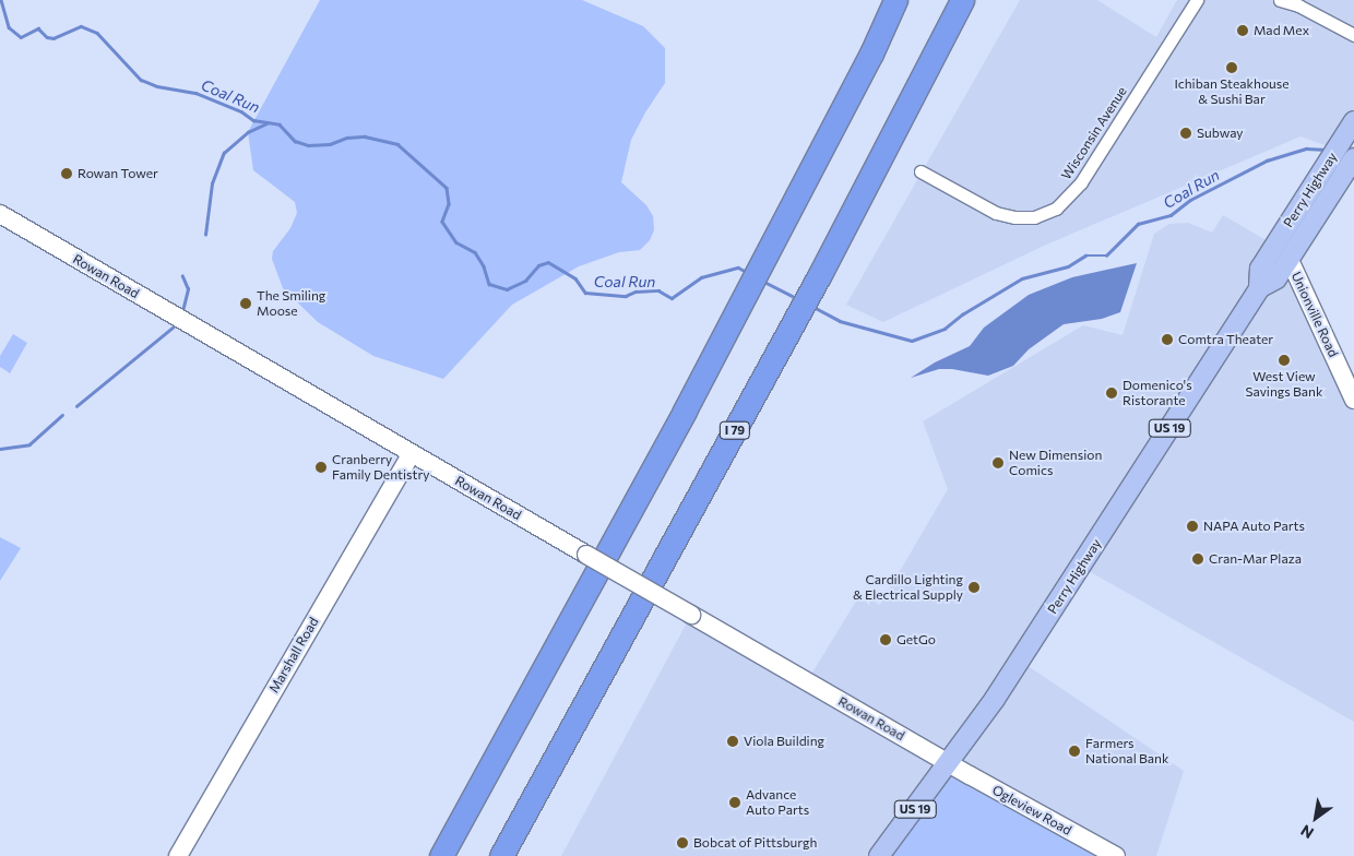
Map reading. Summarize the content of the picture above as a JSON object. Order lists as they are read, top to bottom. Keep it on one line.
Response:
{"streets":{"highway":["I 79"],"main road":["Perry Highway","US 19"],"street":["Wisconsin Avenue","Rowan Road","Unionville Road","Marshall Road","Ogleview Road"]},"crossings":[["Perry Highway","Rowan Road"],["Perry Highway","Unionville Road"],["Perry Highway","Ogleview Road"],["Rowan Road","Marshall Road"],["Rowan Road","Ogleview Road"]],"water":["Coal Run"],"places":["Mad Mex","Ichiban Steakhouse & Sushi Bar","Subway","Rowan Tower","The Smiling Moose","Comtra Theater","West View Savings Bank","Domenico's Ristorante","New Dimension Comics","Cranberry Family Dentistry","NAPA Auto Parts","Cran-Mar Plaza","Cardillo Lighting & Electrical Supply","GetGo","Viola Building","Farmers National Bank","Advance Auto Parts","Bobcat of Pittsburgh"],"north":"bottom left"}
